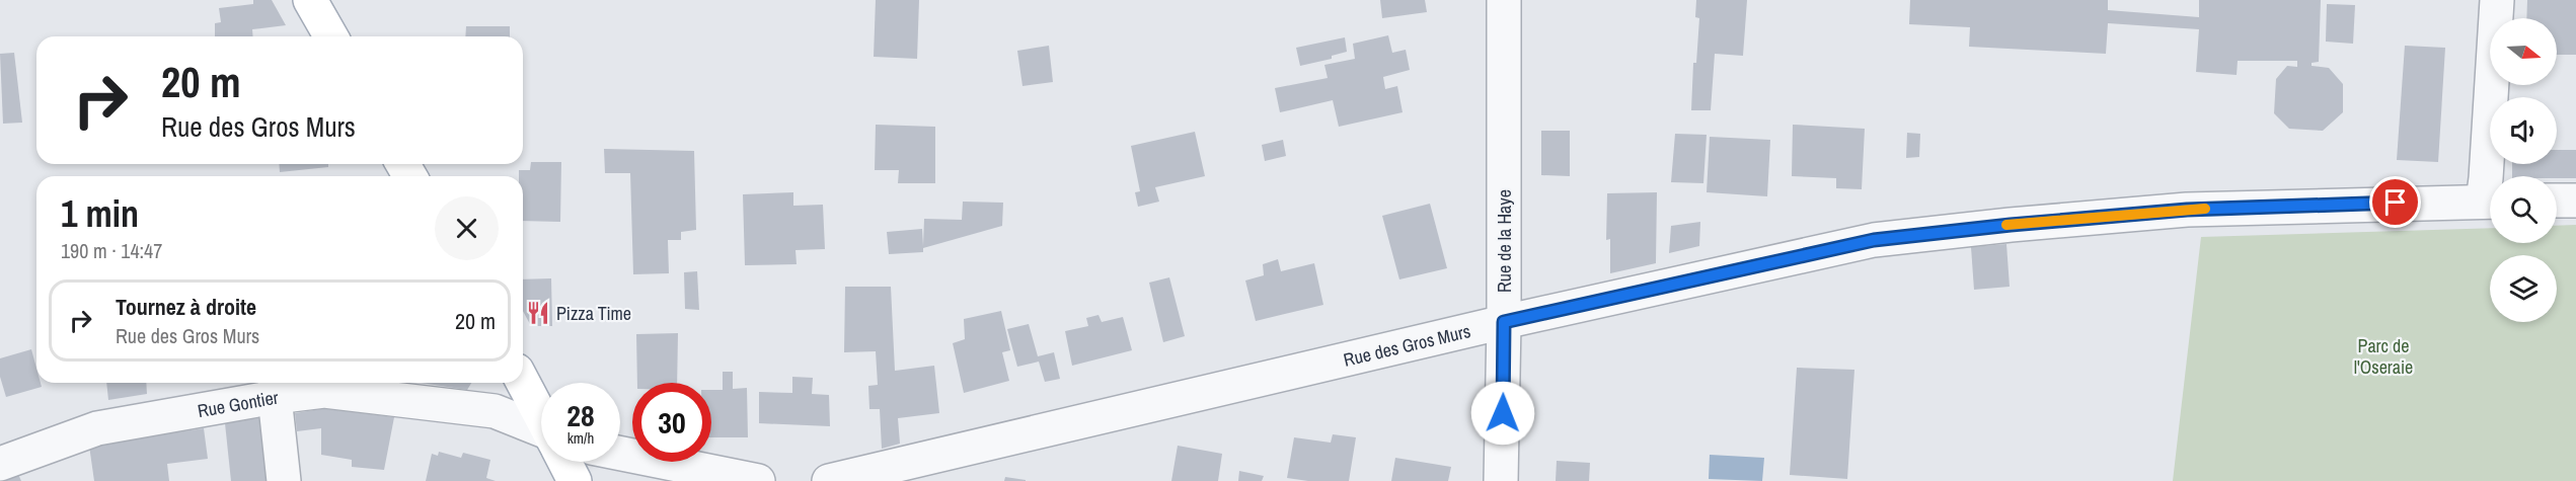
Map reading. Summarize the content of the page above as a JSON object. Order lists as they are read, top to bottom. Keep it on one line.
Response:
{"streets":{"street":["Rue de la Haye","Rue des Gros Murs","Rue Gontier"]},"crossings":[["Rue de la Haye","Rue des Gros Murs"]],"parks":["Parc de l'Oseraie"],"places":{"restaurant":["Pizza Time"]},"north":"right","page":{"turn":["20 m","Rue des Gros Murs"],"heading":["1 min","190 m · 14:47"],"list":[{"name":"Tournez à droite","note":"Rue des Gros Murs","value":"20 m"}],"speed":"28 km/h","limit":"30"}}
